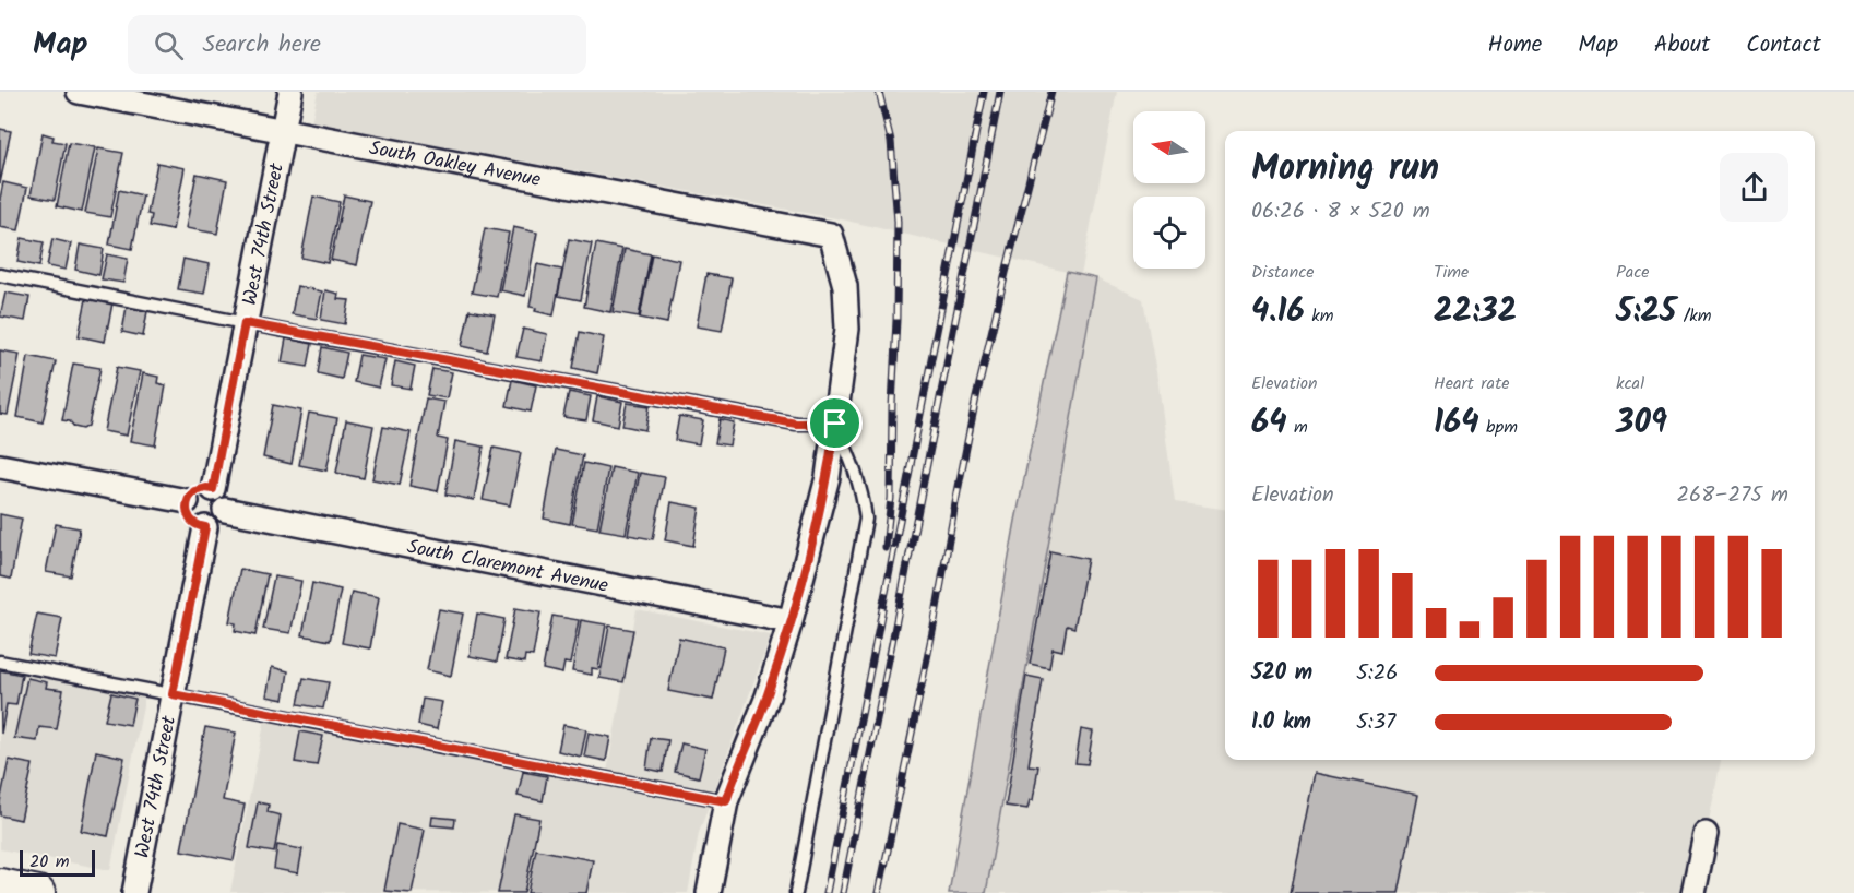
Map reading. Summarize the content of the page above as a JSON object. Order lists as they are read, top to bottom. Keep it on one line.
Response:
{"streets":{"street":["South Oakley Avenue","West 74th Street","South Claremont Avenue"]},"crossings":[["South Oakley Avenue","West 74th Street"],["West 74th Street","South Claremont Avenue"]],"scale_bar":"20 m","north":"left","page":{"header":"Map","search":"Search here","nav":["Home","Map","About","Contact"],"heading":["Morning run","06:26 · 8 × 520 m"],"stats":[["Distance","4.16 km"],["Time","22:32"],["Pace","5:25 /km"],["Elevation","64 m"],["Heart rate","164 bpm"],["kcal","309"]],"chart":["Elevation","268–275 m"],"list":[{"name":"520 m","note":"5:26"},{"name":"1.0 km","note":"5:37"}],"scale":"20 m"}}
